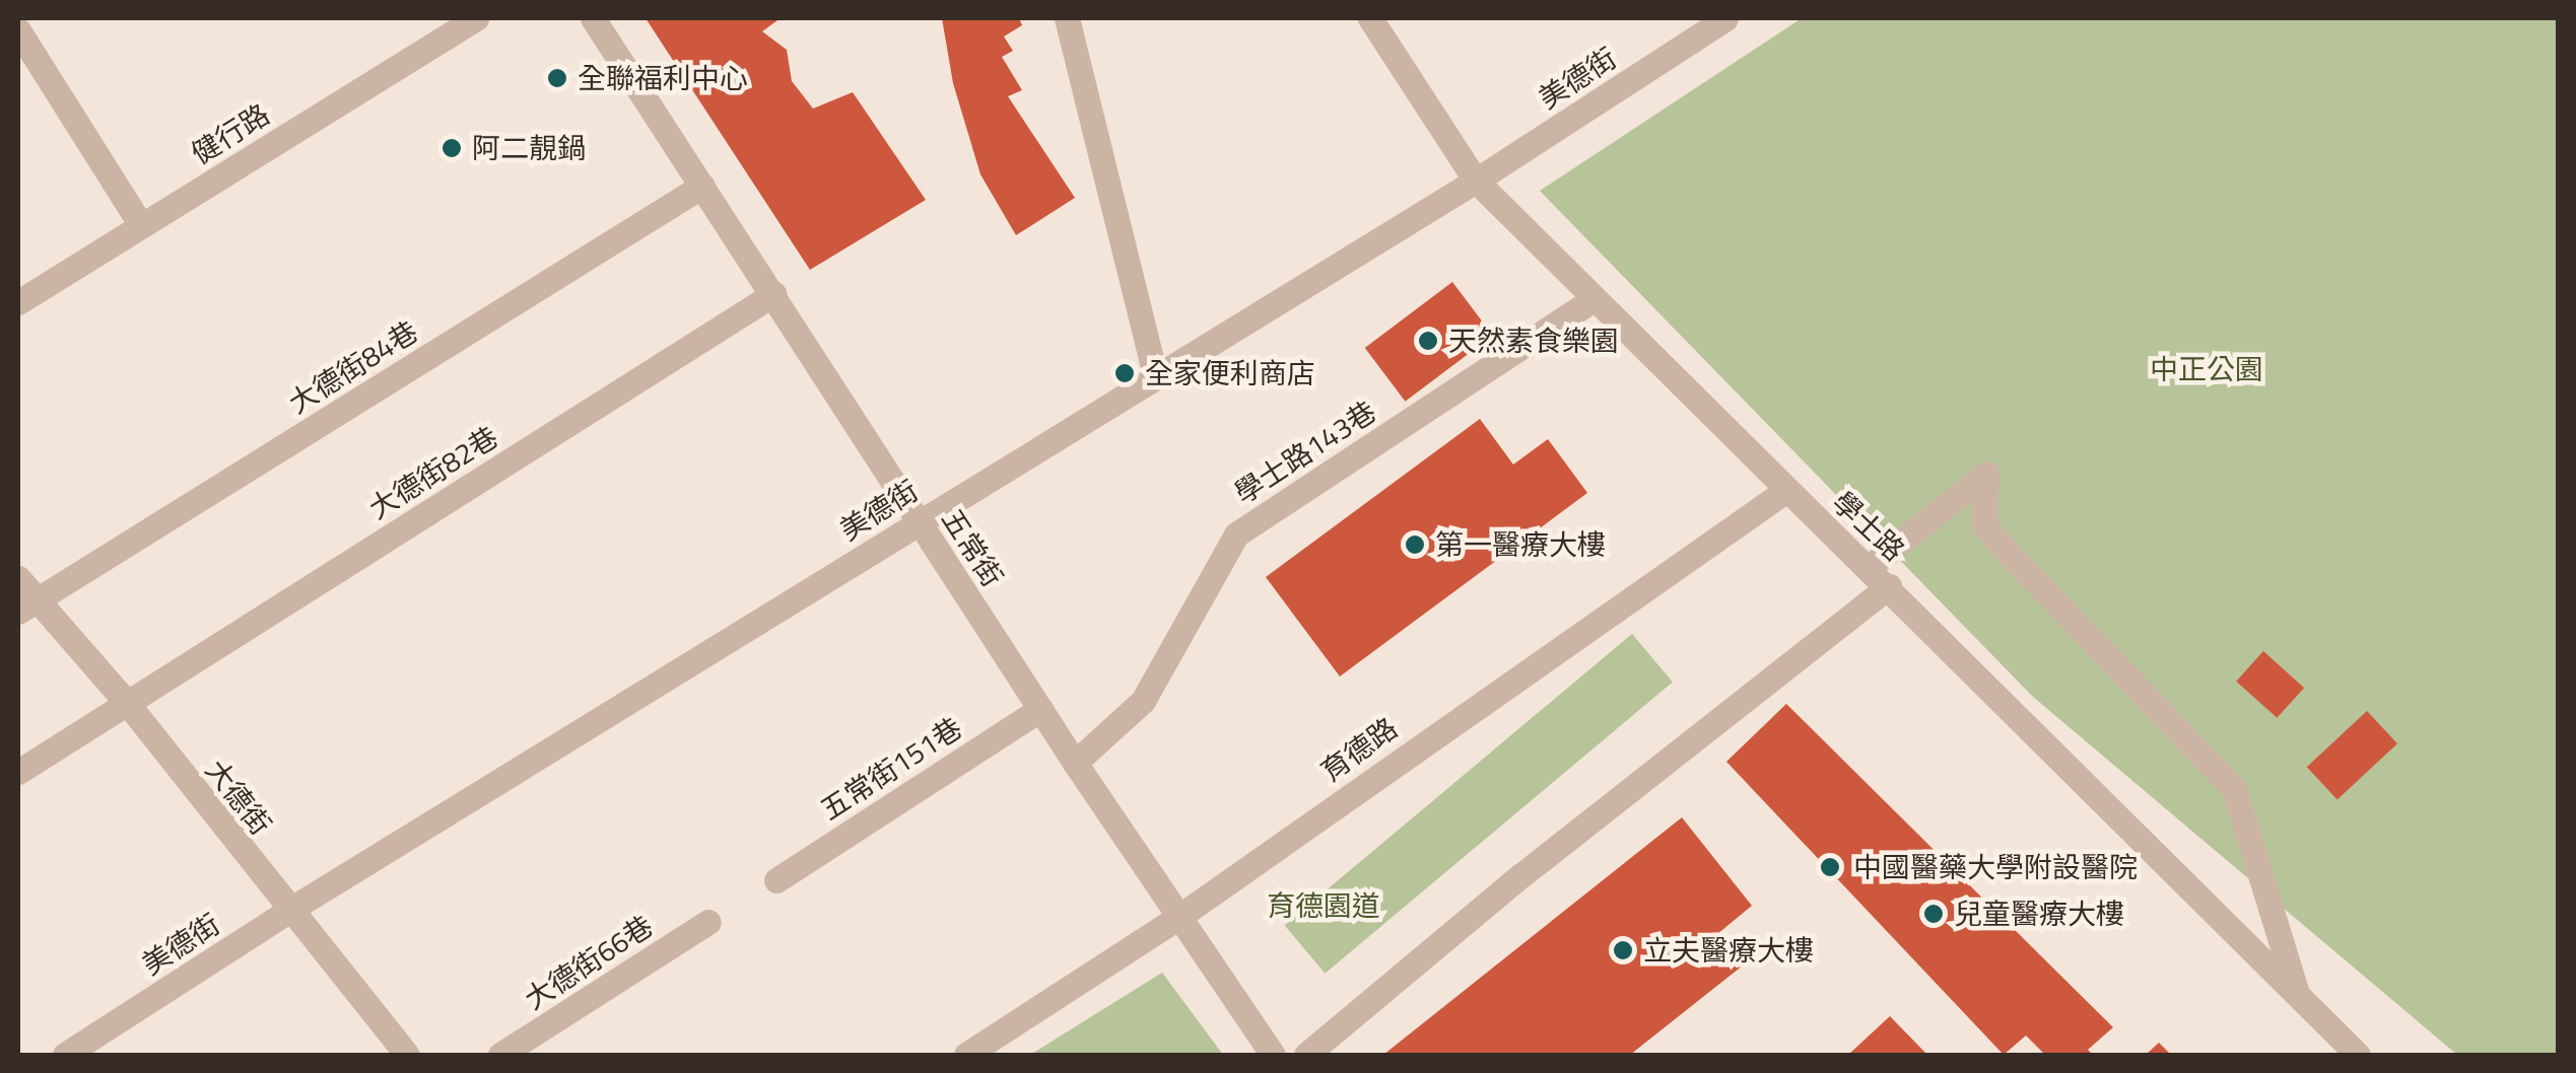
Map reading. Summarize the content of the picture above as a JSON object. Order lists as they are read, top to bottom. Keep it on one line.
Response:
{"streets":{"street":["美德街","健行路","大德街84巷","學士路143巷","大德街82巷","學士路","五常街","育德路","五常街151巷","大德街","大德街66巷"]},"crossings":[["美德街","學士路"],["美德街","五常街"],["美德街","大德街"],["大德街84巷","五常街"],["大德街84巷","大德街"],["學士路143巷","學士路"],["學士路143巷","五常街"],["大德街82巷","五常街"],["大德街82巷","大德街"],["學士路","育德路"],["五常街","育德路"],["五常街","五常街151巷"]],"parks":["中正公園","育德園道"],"places":["全聯福利中心","阿二靚鍋","天然素食樂園","全家便利商店","第一醫療大樓","中國醫藥大學附設醫院","兒童醫療大樓","立夫醫療大樓"]}
